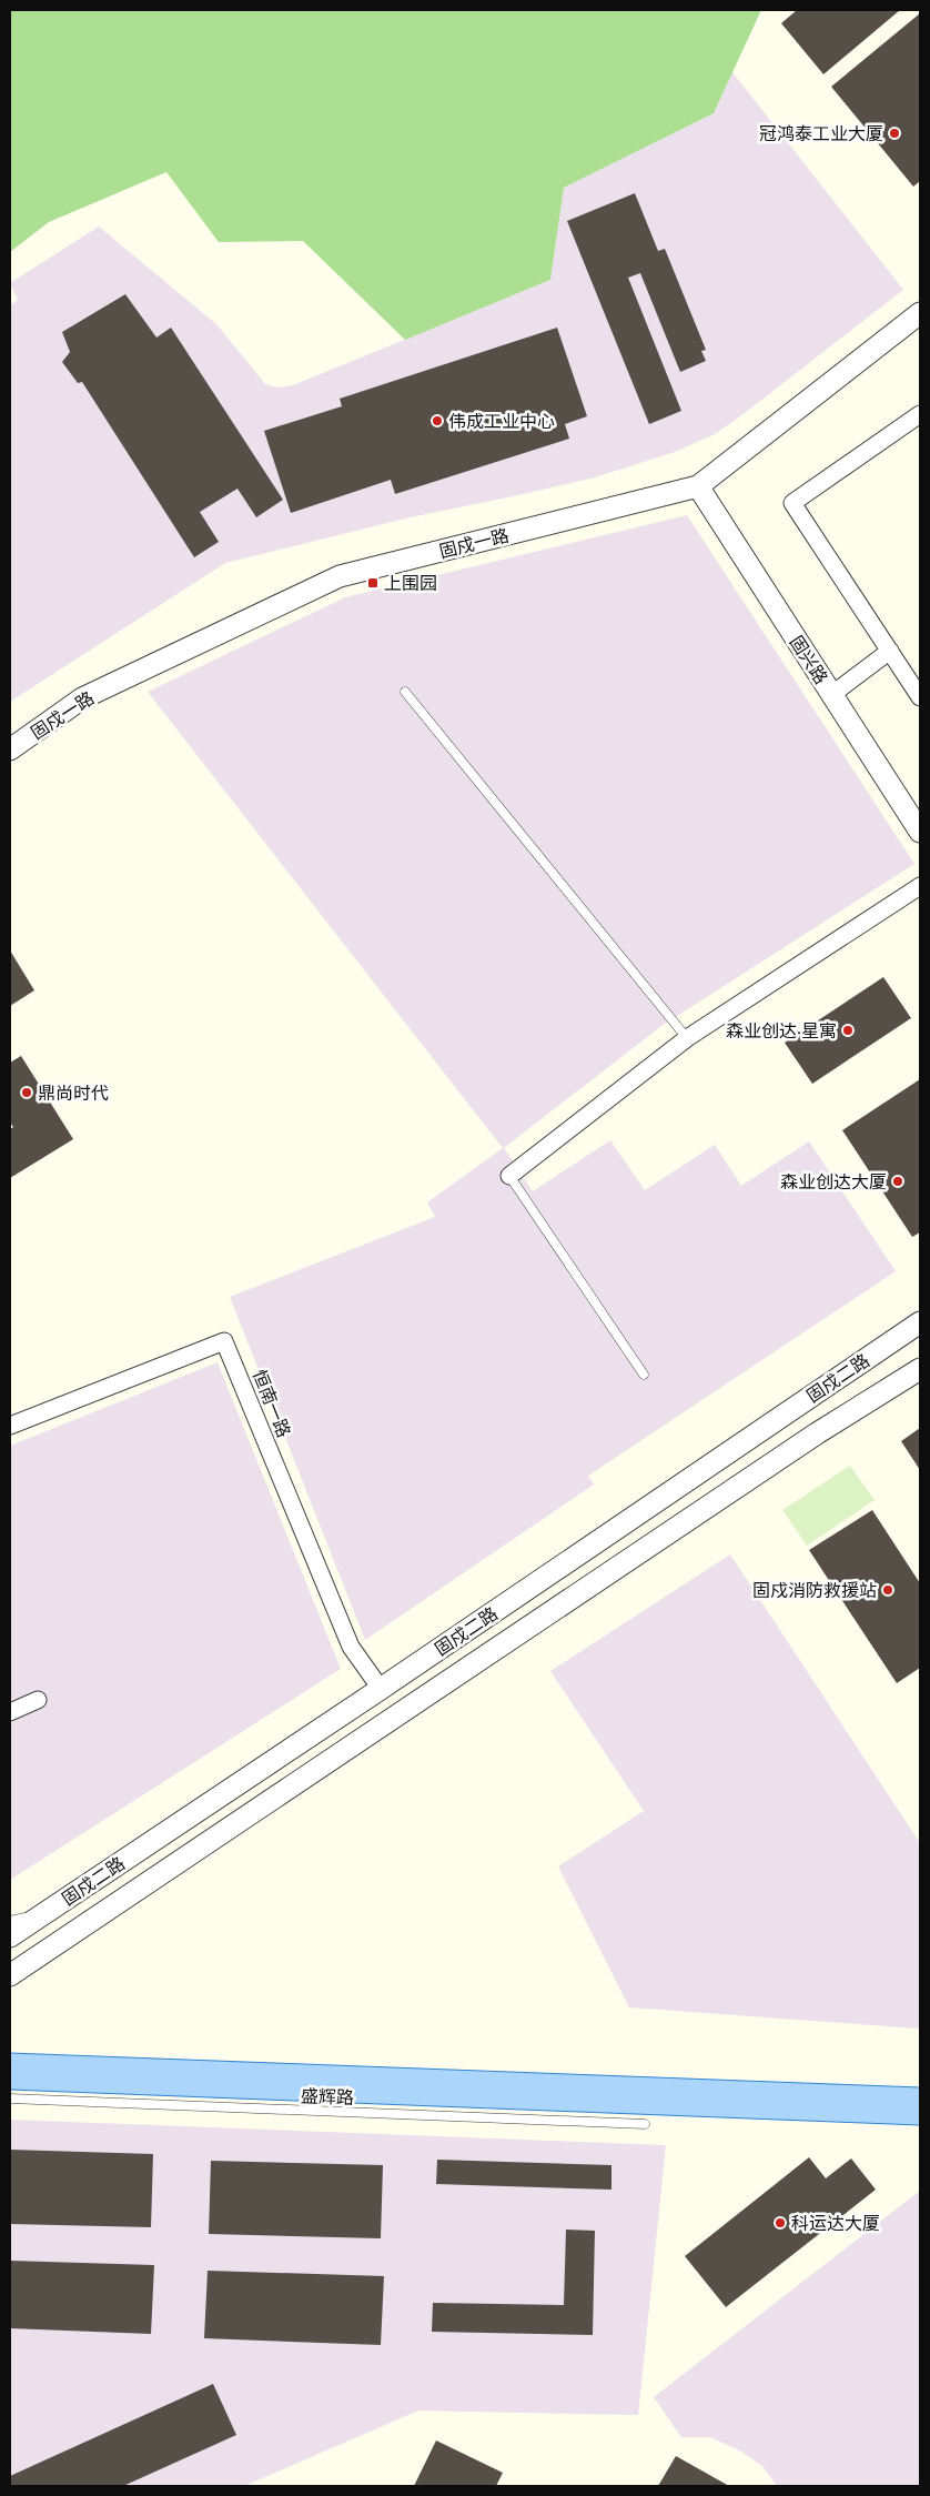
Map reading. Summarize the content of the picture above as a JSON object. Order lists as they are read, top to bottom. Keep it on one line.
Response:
{"streets":{"street":["固戍一路","固兴路","固戍二路","恒南一路"],"lane":["盛辉路"]},"crossings":[["固戍一路","固兴路"],["固戍二路","恒南一路"]],"places":{"other":["冠鸿泰工业大厦","伟成工业中心","森业创达·星寓","鼎尚时代","森业创达大厦","固戍消防救援站","科运达大厦"],"transit":["上围园"]}}
